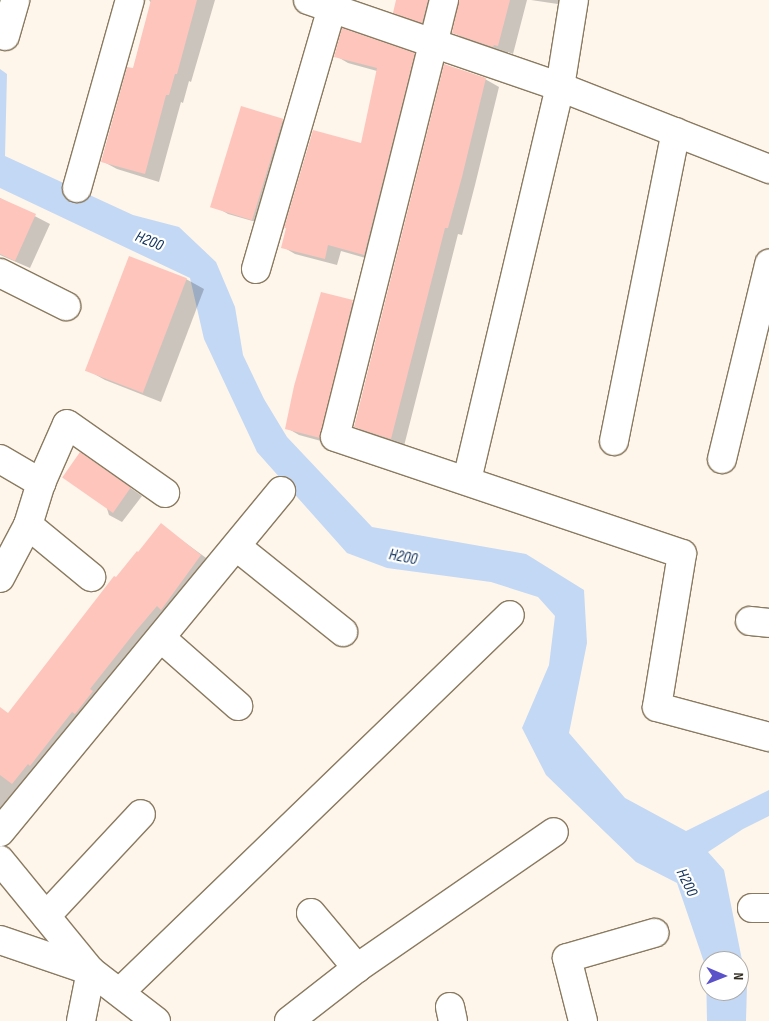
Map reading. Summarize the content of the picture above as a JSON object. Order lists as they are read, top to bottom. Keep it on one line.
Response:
{"water":["H200"],"north":"right"}
